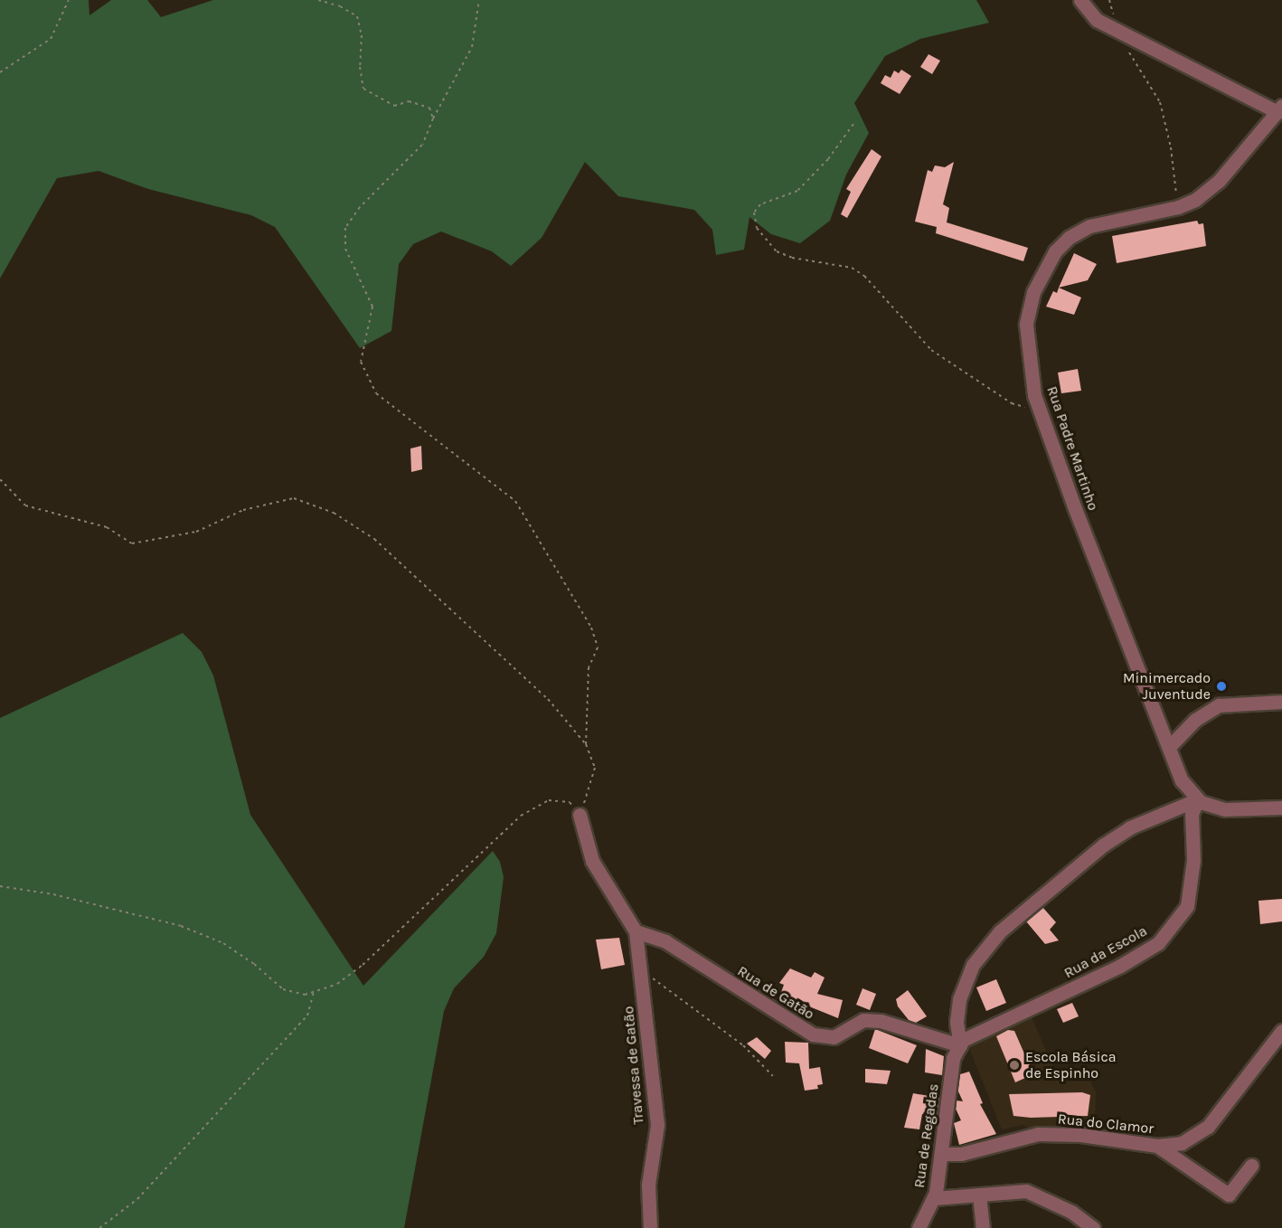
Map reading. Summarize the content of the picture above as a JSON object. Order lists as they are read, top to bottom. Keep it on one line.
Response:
{"streets":{"street":["Rua Padre Martinho","Rua da Escola","Rua de Gatão","Travessa de Gatão","Rua do Clamor","Rua de Regadas"]},"crossings":[["Rua Padre Martinho","Rua da Escola"],["Rua da Escola","Rua de Gatão"],["Rua da Escola","Rua de Regadas"],["Rua de Gatão","Travessa de Gatão"],["Rua de Gatão","Rua de Regadas"],["Rua do Clamor","Rua de Regadas"]],"places":["Minimercado Juventude","Escola Básica de Espinho"]}
